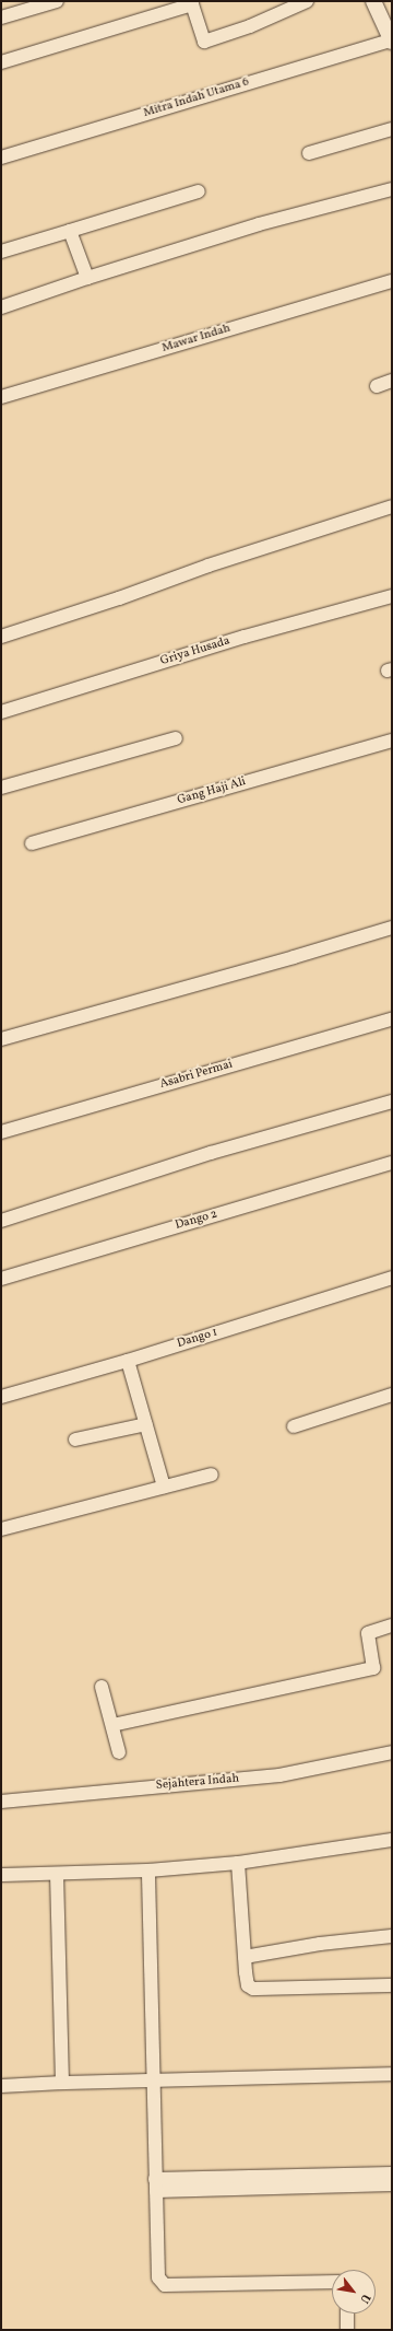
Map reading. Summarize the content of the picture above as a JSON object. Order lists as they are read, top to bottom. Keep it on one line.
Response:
{"streets":{"street":["Mitra Indah Utama 6","Mawar Indah","Griya Husada","Gang Haji Ali","Asabri Permai","Dango 2","Dango 1","Sejahtera Indah"]},"north":"bottom right"}
